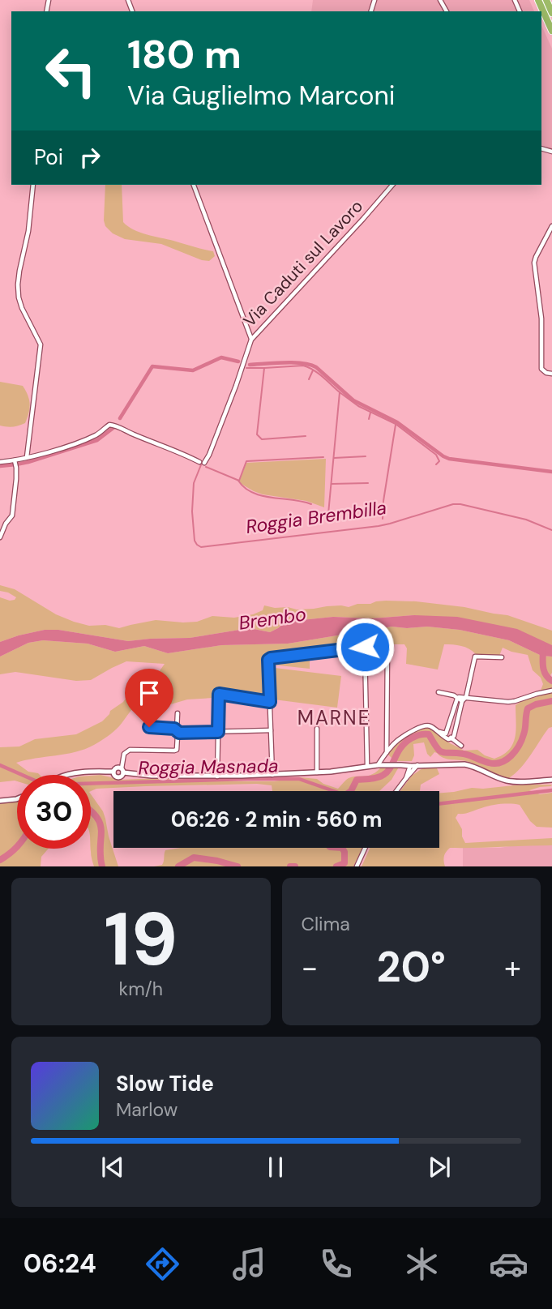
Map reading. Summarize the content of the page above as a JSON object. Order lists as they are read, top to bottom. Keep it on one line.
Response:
{"streets":{"street":["Via Caduti sul Lavoro"]},"districts":["MARNE"],"water":["Roggia Brembilla","Brembo","Roggia Masnada"],"page":{"turn":["180 m","Via Guglielmo Marconi"],"then":"Poi","limit":"30","trip":"06:26 · 2 min · 560 m","tile":[["19","km/h"],"Clima"],"heat":["−","20°","+"],"song":["Slow Tide","Marlow"],"tabs":"06:24"}}
